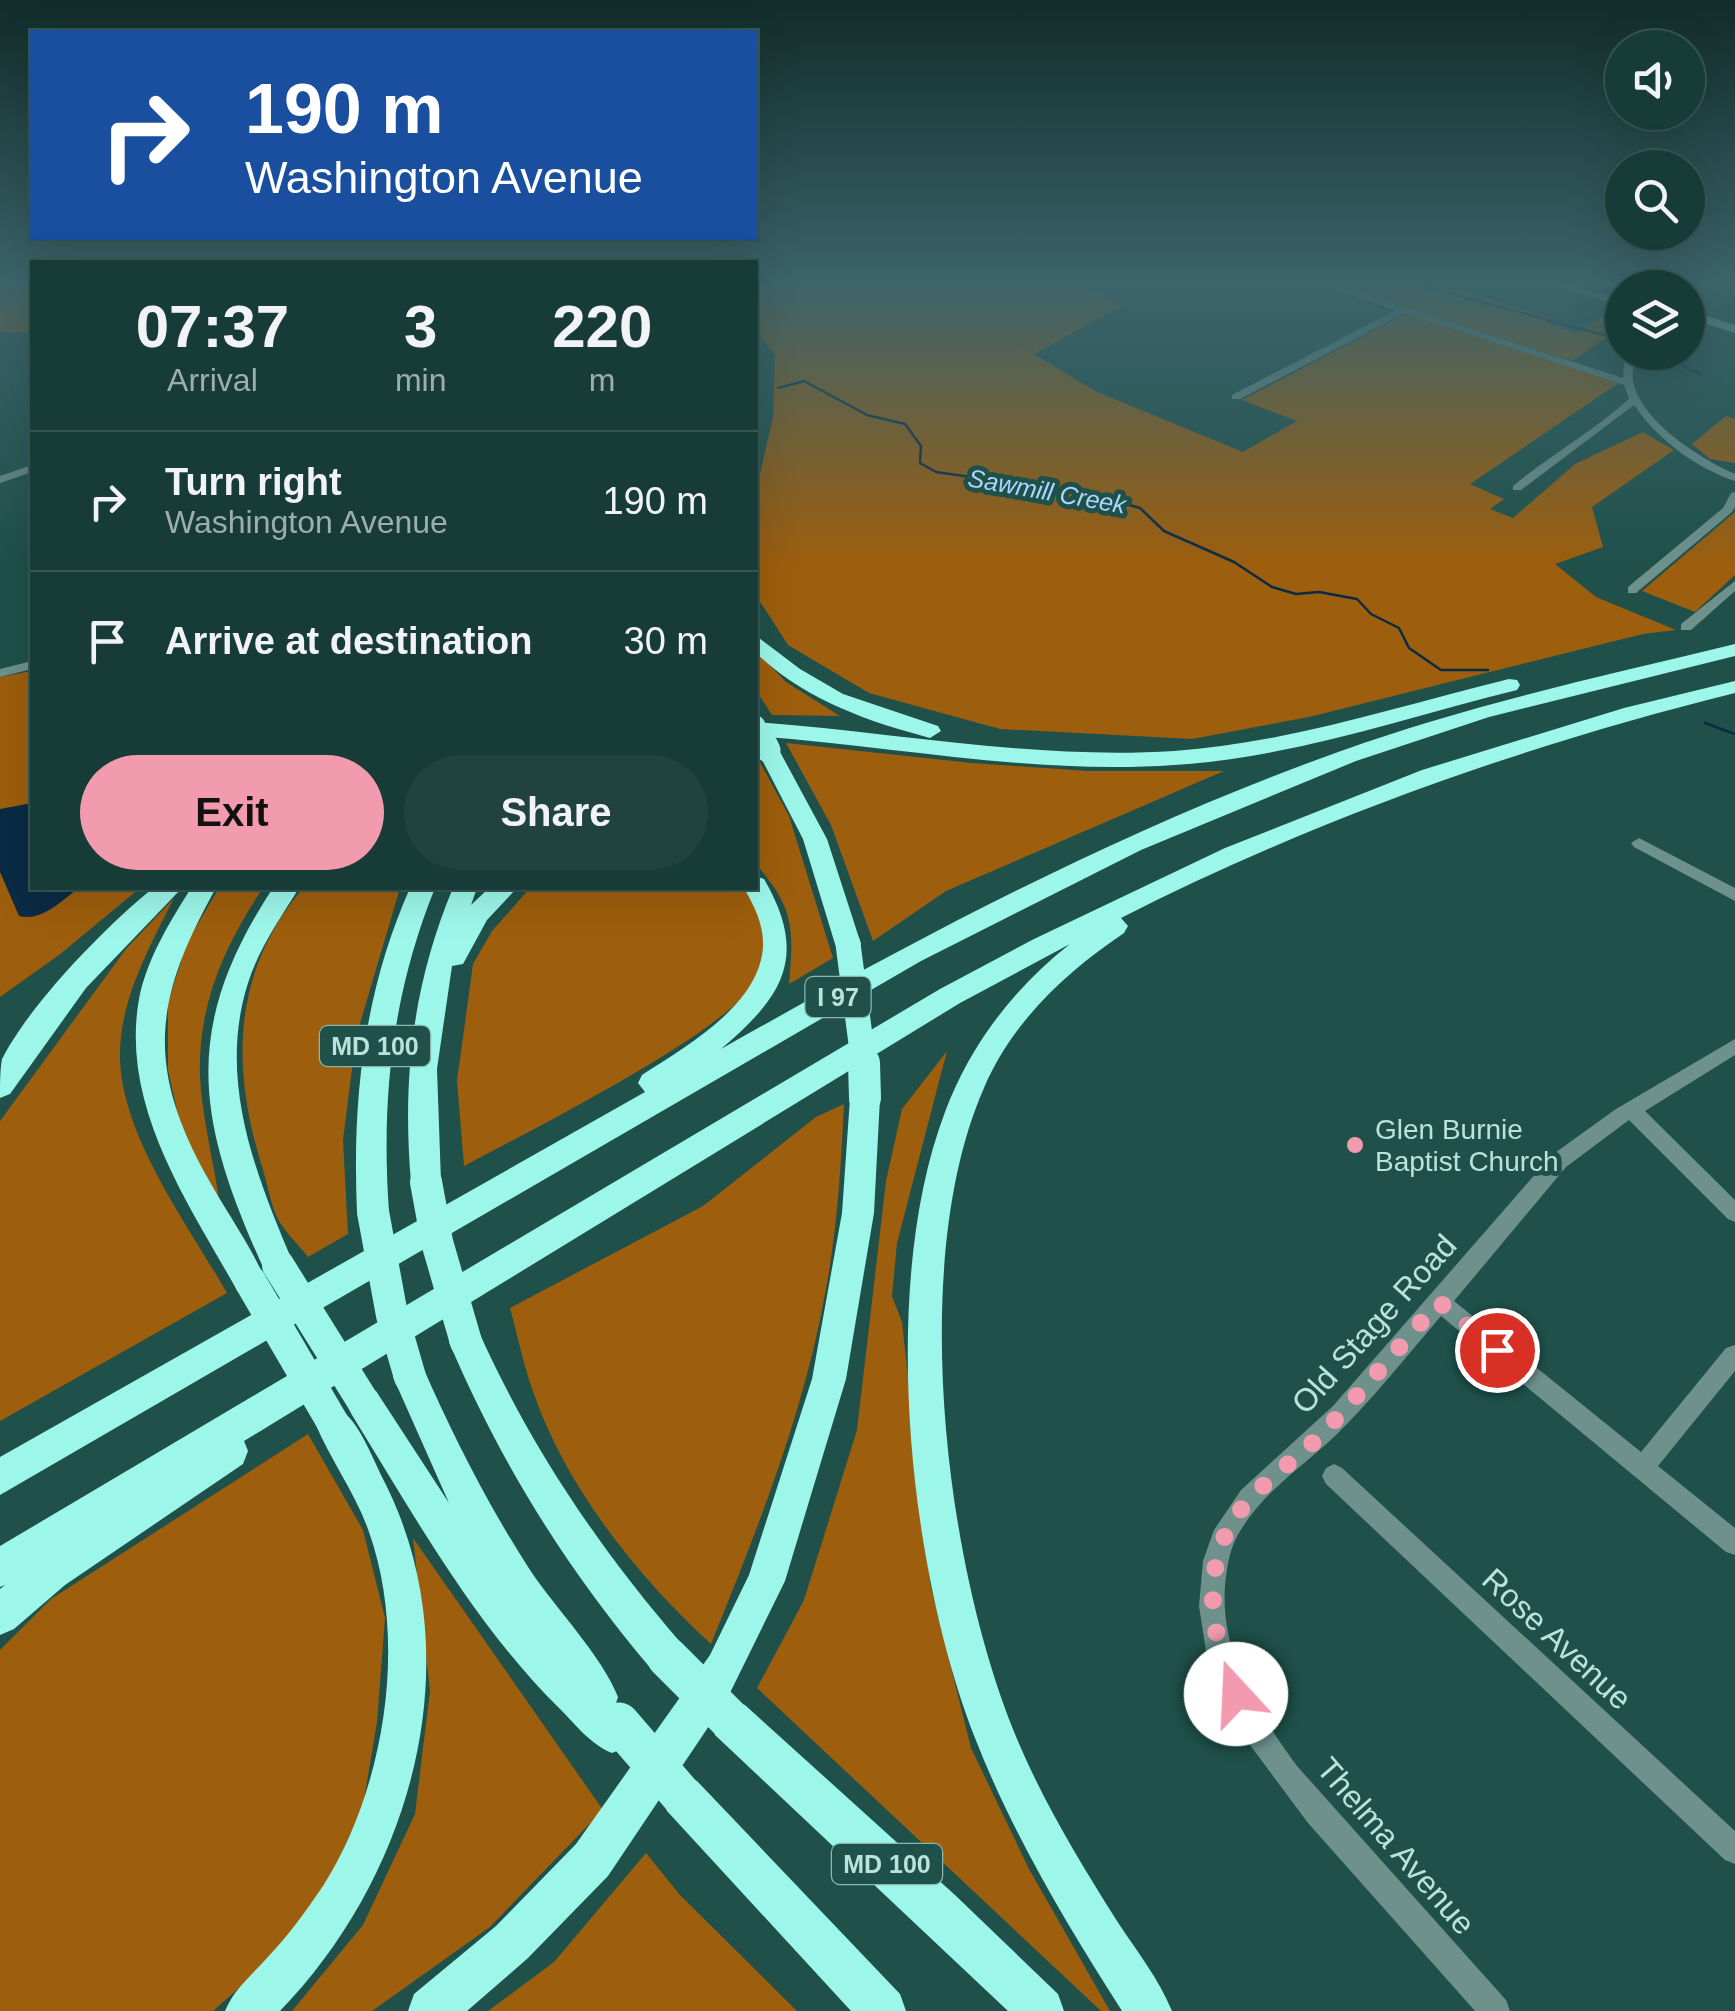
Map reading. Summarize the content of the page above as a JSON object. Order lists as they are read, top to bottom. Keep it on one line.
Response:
{"streets":{"highway":["I 97","MD 100"],"street":["Old Stage Road","Rose Avenue","Thelma Avenue"]},"crossings":[["Old Stage Road","Thelma Avenue"]],"water":["Sawmill Creek"],"places":["Glen Burnie Baptist Church"],"page":{"turn":["190 m","Washington Avenue"],"eta":["07:37","Arrival","3","min","220","m"],"list":[{"name":"Turn right","note":"Washington Avenue","value":"190 m"},{"name":"Arrive at destination","value":"30 m"}],"buttons":["Exit","Share"]}}
